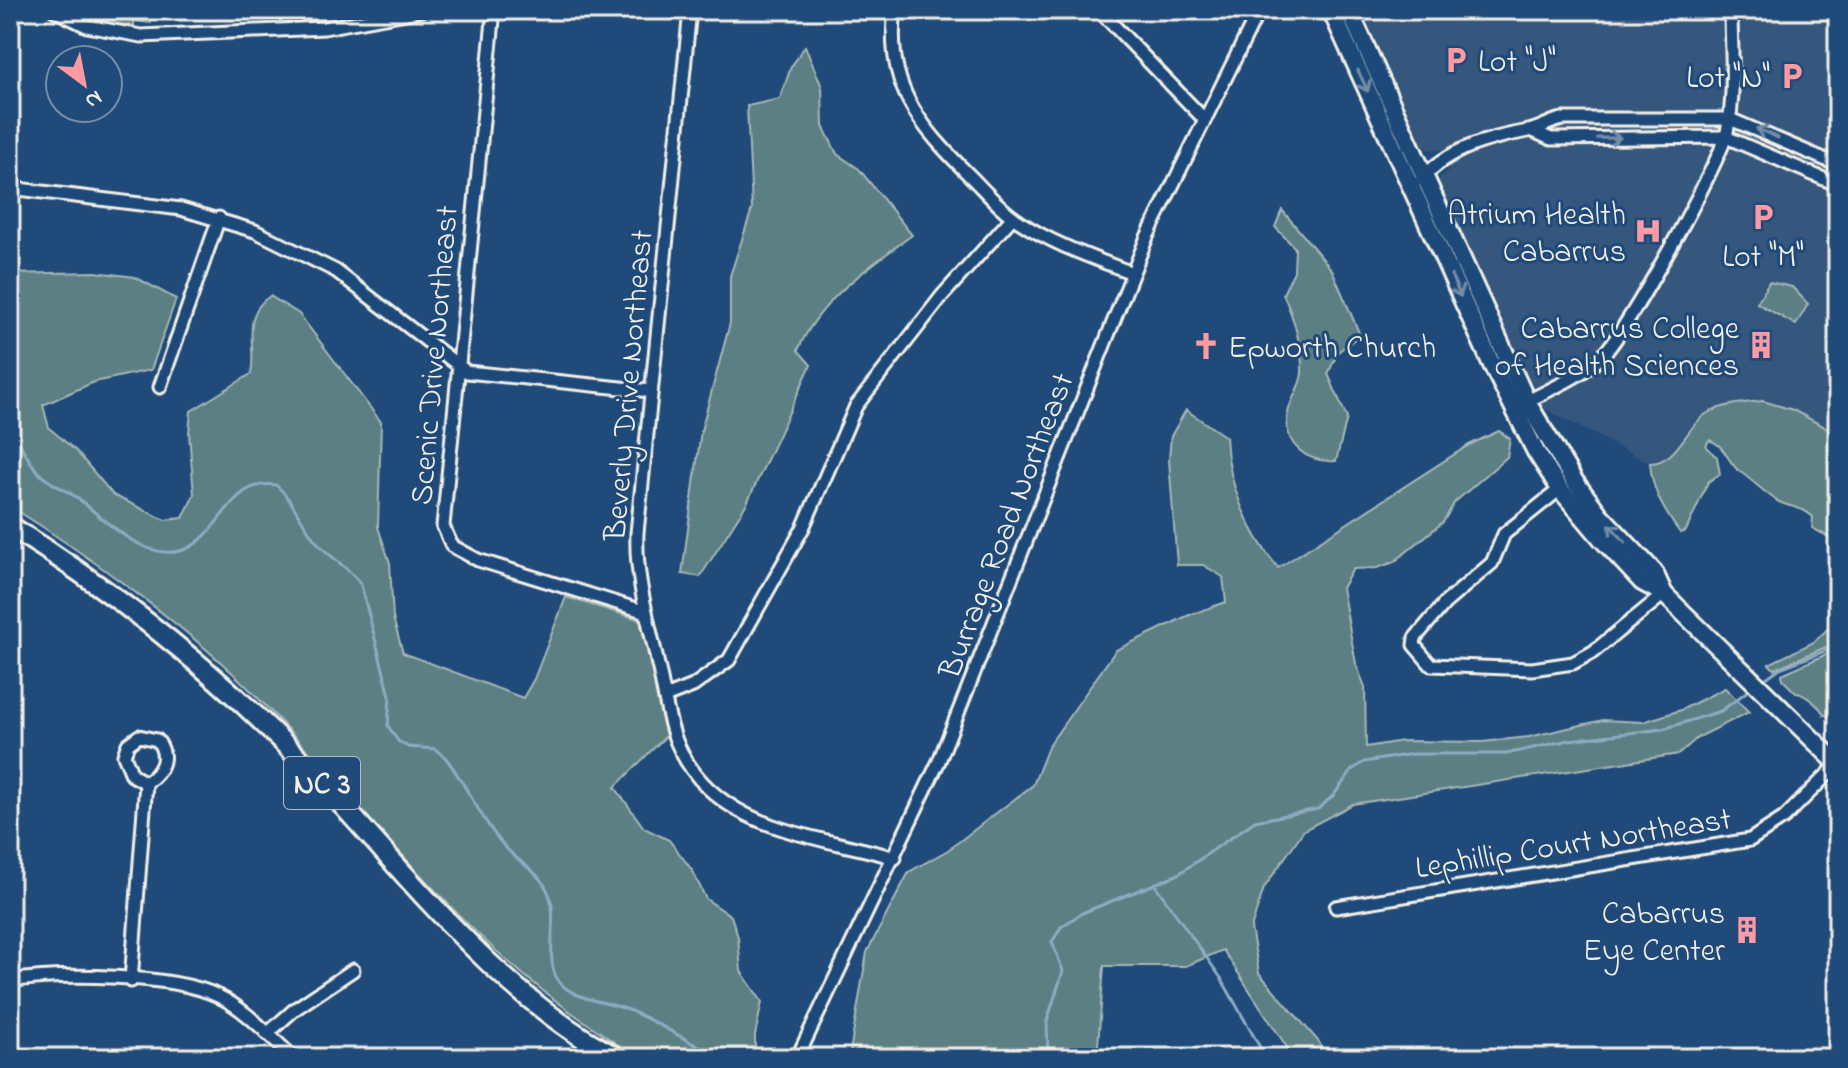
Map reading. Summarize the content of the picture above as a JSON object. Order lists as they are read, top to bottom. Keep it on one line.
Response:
{"streets":{"main road":["NC 3"],"street":["Scenic Drive Northeast","Beverly Drive Northeast","Burrage Road Northeast","Lephillip Court Northeast"]},"crossings":[["Scenic Drive Northeast","Beverly Drive Northeast"],["Beverly Drive Northeast","Burrage Road Northeast"]],"places":{"parking":["Lot \"J\"","Lot \"N\"","Lot \"M\""],"hospital":["Atrium Health Cabarrus"],"building":["Cabarrus College of Health Sciences","Cabarrus Eye Center"],"church":["Epworth Church"]},"north":"bottom right"}
